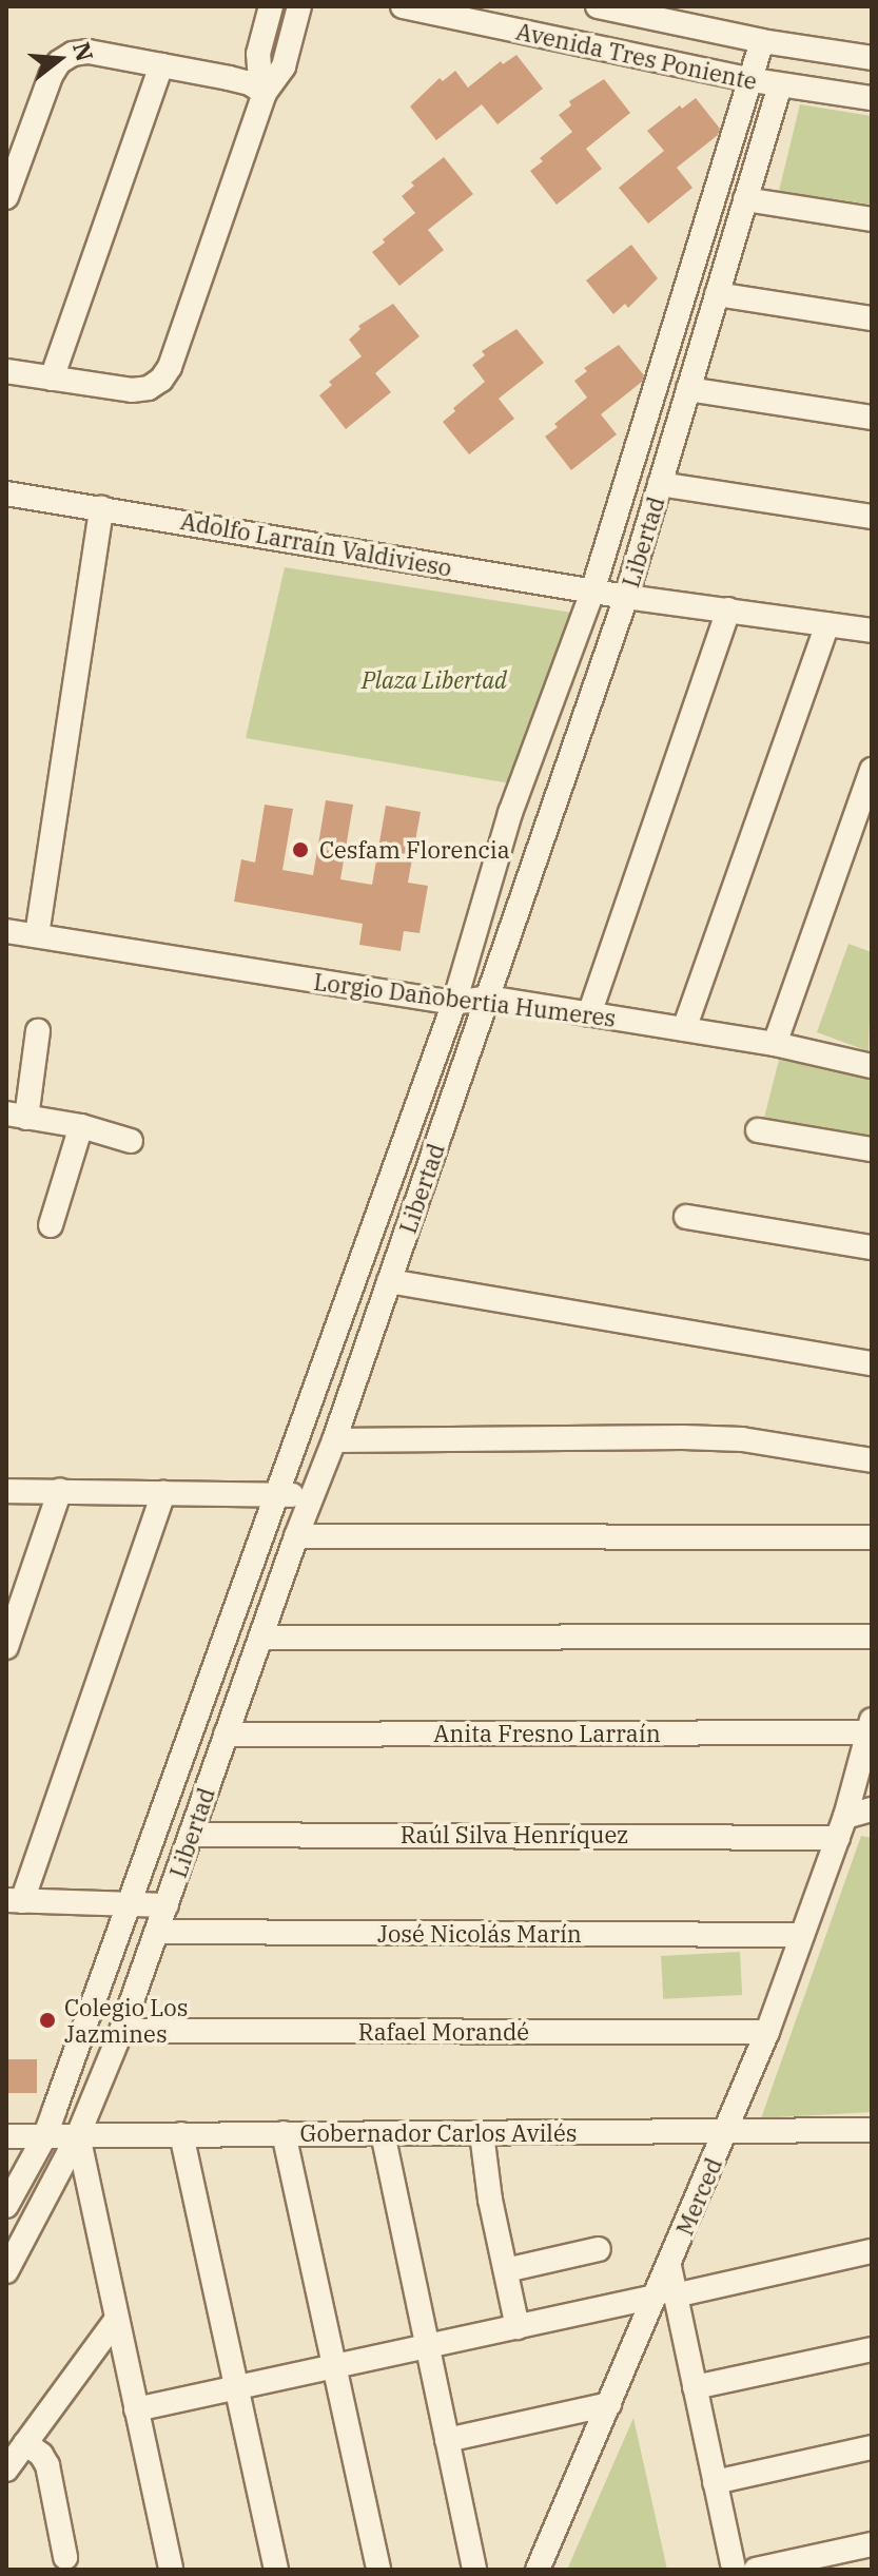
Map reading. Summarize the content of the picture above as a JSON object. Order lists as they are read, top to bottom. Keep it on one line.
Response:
{"streets":{"street":["Avenida Tres Poniente","Libertad","Adolfo Larraín Valdivieso","Lorgio Dañobertia Humeres","Anita Fresno Larraín","Raúl Silva Henríquez","José Nicolás Marín","Rafael Morandé","Gobernador Carlos Avilés","Merced"]},"crossings":[["Avenida Tres Poniente","Libertad"],["Libertad","Adolfo Larraín Valdivieso"],["Libertad","Lorgio Dañobertia Humeres"],["Libertad","Anita Fresno Larraín"],["Libertad","Raúl Silva Henríquez"],["Libertad","José Nicolás Marín"],["Libertad","Rafael Morandé"],["Libertad","Gobernador Carlos Avilés"],["Anita Fresno Larraín","Merced"],["Raúl Silva Henríquez","Merced"],["José Nicolás Marín","Merced"],["Rafael Morandé","Merced"],["Gobernador Carlos Avilés","Merced"]],"parks":["Plaza Libertad"],"places":["Cesfam Florencia","Colegio Los Jazmines"],"north":"right"}
